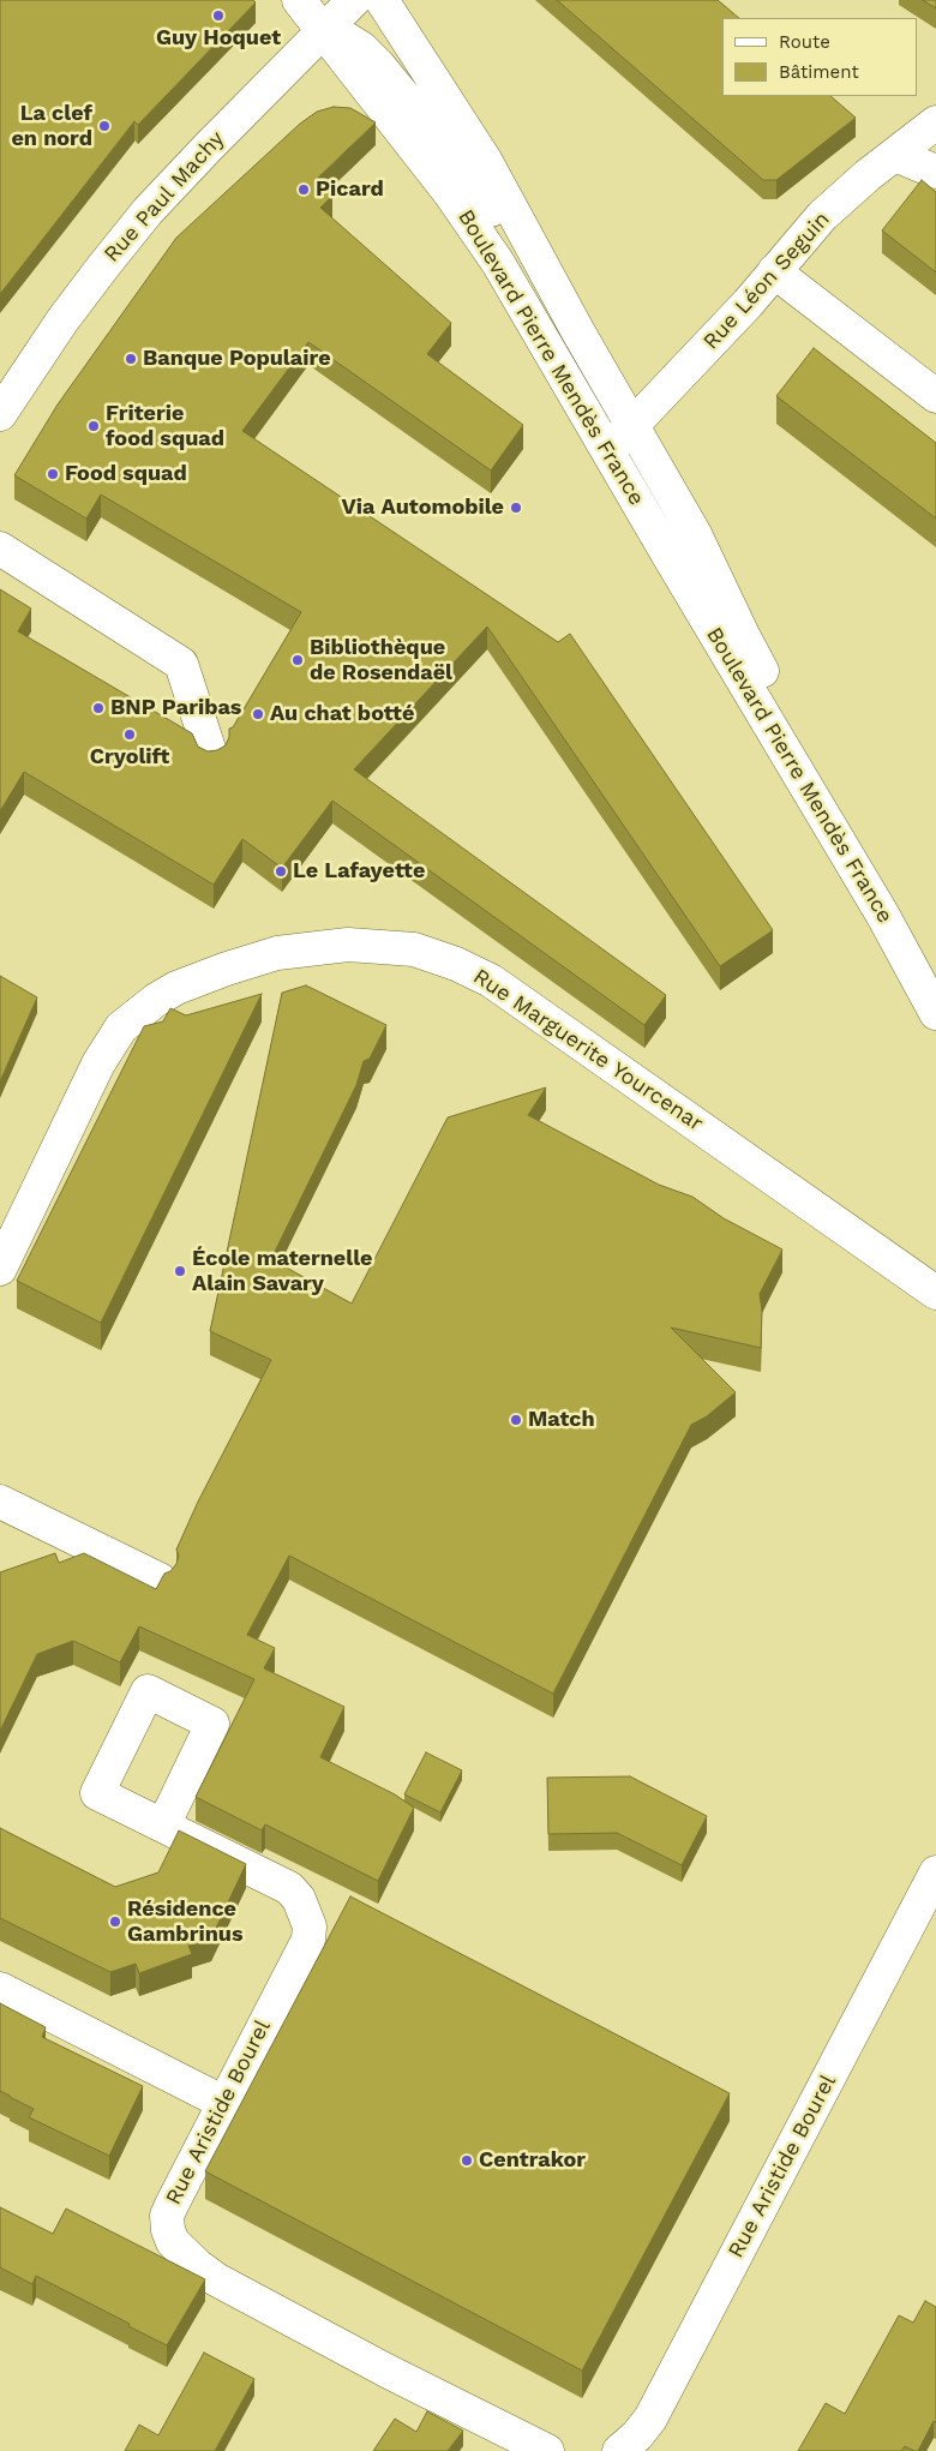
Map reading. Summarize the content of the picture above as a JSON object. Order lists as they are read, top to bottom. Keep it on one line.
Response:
{"streets":{"street":["Rue Paul Machy","Rue Léon Seguin","Boulevard Pierre Mendès France","Rue Marguerite Yourcenar","Rue Aristide Bourel"]},"crossings":[["Rue Paul Machy","Boulevard Pierre Mendès France"],["Rue Léon Seguin","Boulevard Pierre Mendès France"]],"places":["Guy Hoquet","La clef en nord","Picard","Banque Populaire","Friterie food squad","Food squad","Via Automobile","Bibliothèque de Rosendaël","BNP Paribas","Au chat botté","Cryolift","Le Lafayette","École maternelle Alain Savary","Match","Résidence Gambrinus","Centrakor"],"legend":["Route","Bâtiment"]}
